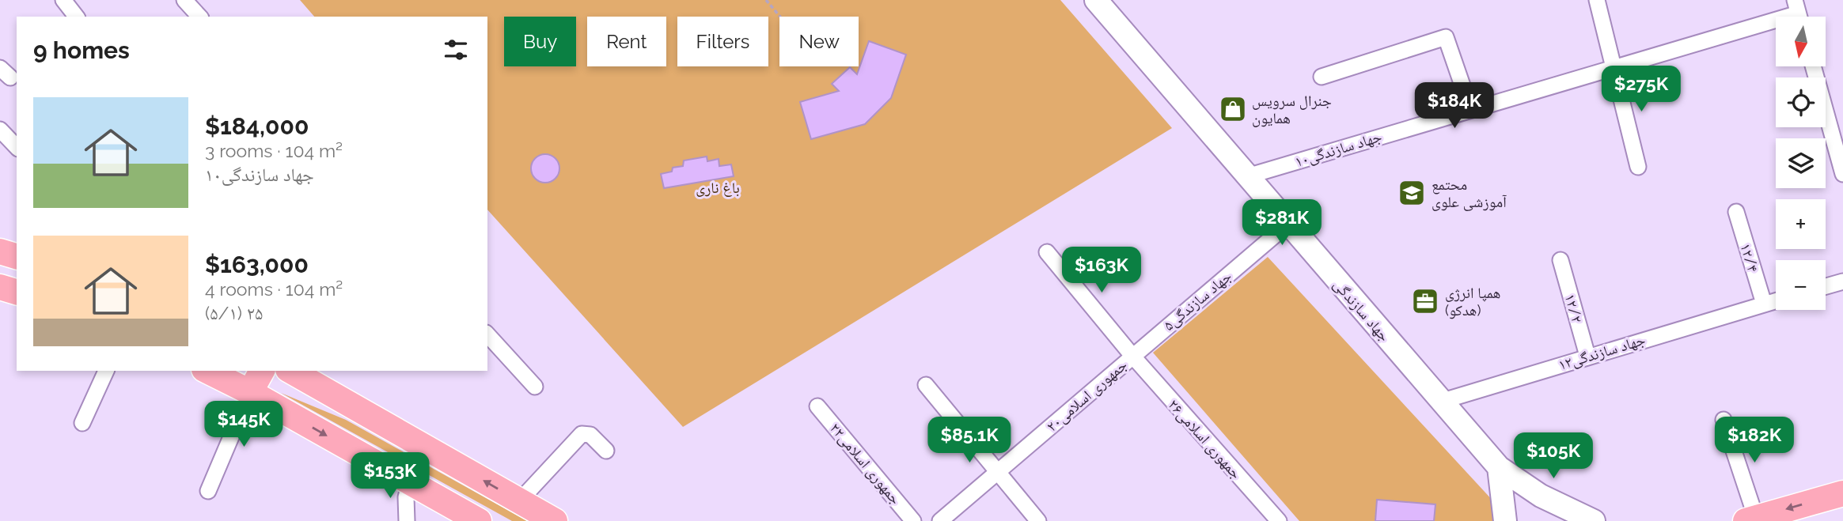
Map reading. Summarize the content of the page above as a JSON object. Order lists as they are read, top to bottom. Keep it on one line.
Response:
{"streets":{"main road":["جهاد سازندگی"],"street":["جهاد سازندگی۱۰","۱۲/۴","جهاد سازندگی۵","۱۲/۲","جهاد سازندگی۱۲","جمهوری اسلامی۲۰","جمهوری اسلامی۲۶","جمهوری اسلامی۲۲"]},"crossings":[["جهاد سازندگی۱۰","جهاد سازندگی"],["۱۲/۴","جهاد سازندگی۱۲"],["جهاد سازندگی۵","جهاد سازندگی"],["جهاد سازندگی۵","جمهوری اسلامی۲۰"],["جهاد سازندگی۵","جمهوری اسلامی۲۶"],["۱۲/۲","جهاد سازندگی۱۲"],["جهاد سازندگی","جهاد سازندگی۱۲"],["جمهوری اسلامی۲۰","جمهوری اسلامی۲۶"]],"parks":["باغ ناری"],"places":{"shop":["جنرال سرویس همایون"],"school or university":["محتمع آموزشی علوی"],"office":["همپا انرژی (هدکو)"]},"north":"bottom","page":{"map_buttons":["+","−"],"chip":["Buy","Rent","Filters","New"],"heading":"9 homes","price":["$275K","$184K","$281K","$163K","$145K","$85.1K","$182K","$105K","$153K"],"list":[{"name":"$184,000","note":"3 rooms · 104 m² · جهاد سازندگی۱۰"},{"name":"$163,000","note":"4 rooms · 104 m² · (۵/۱) ۲۵"}]}}
